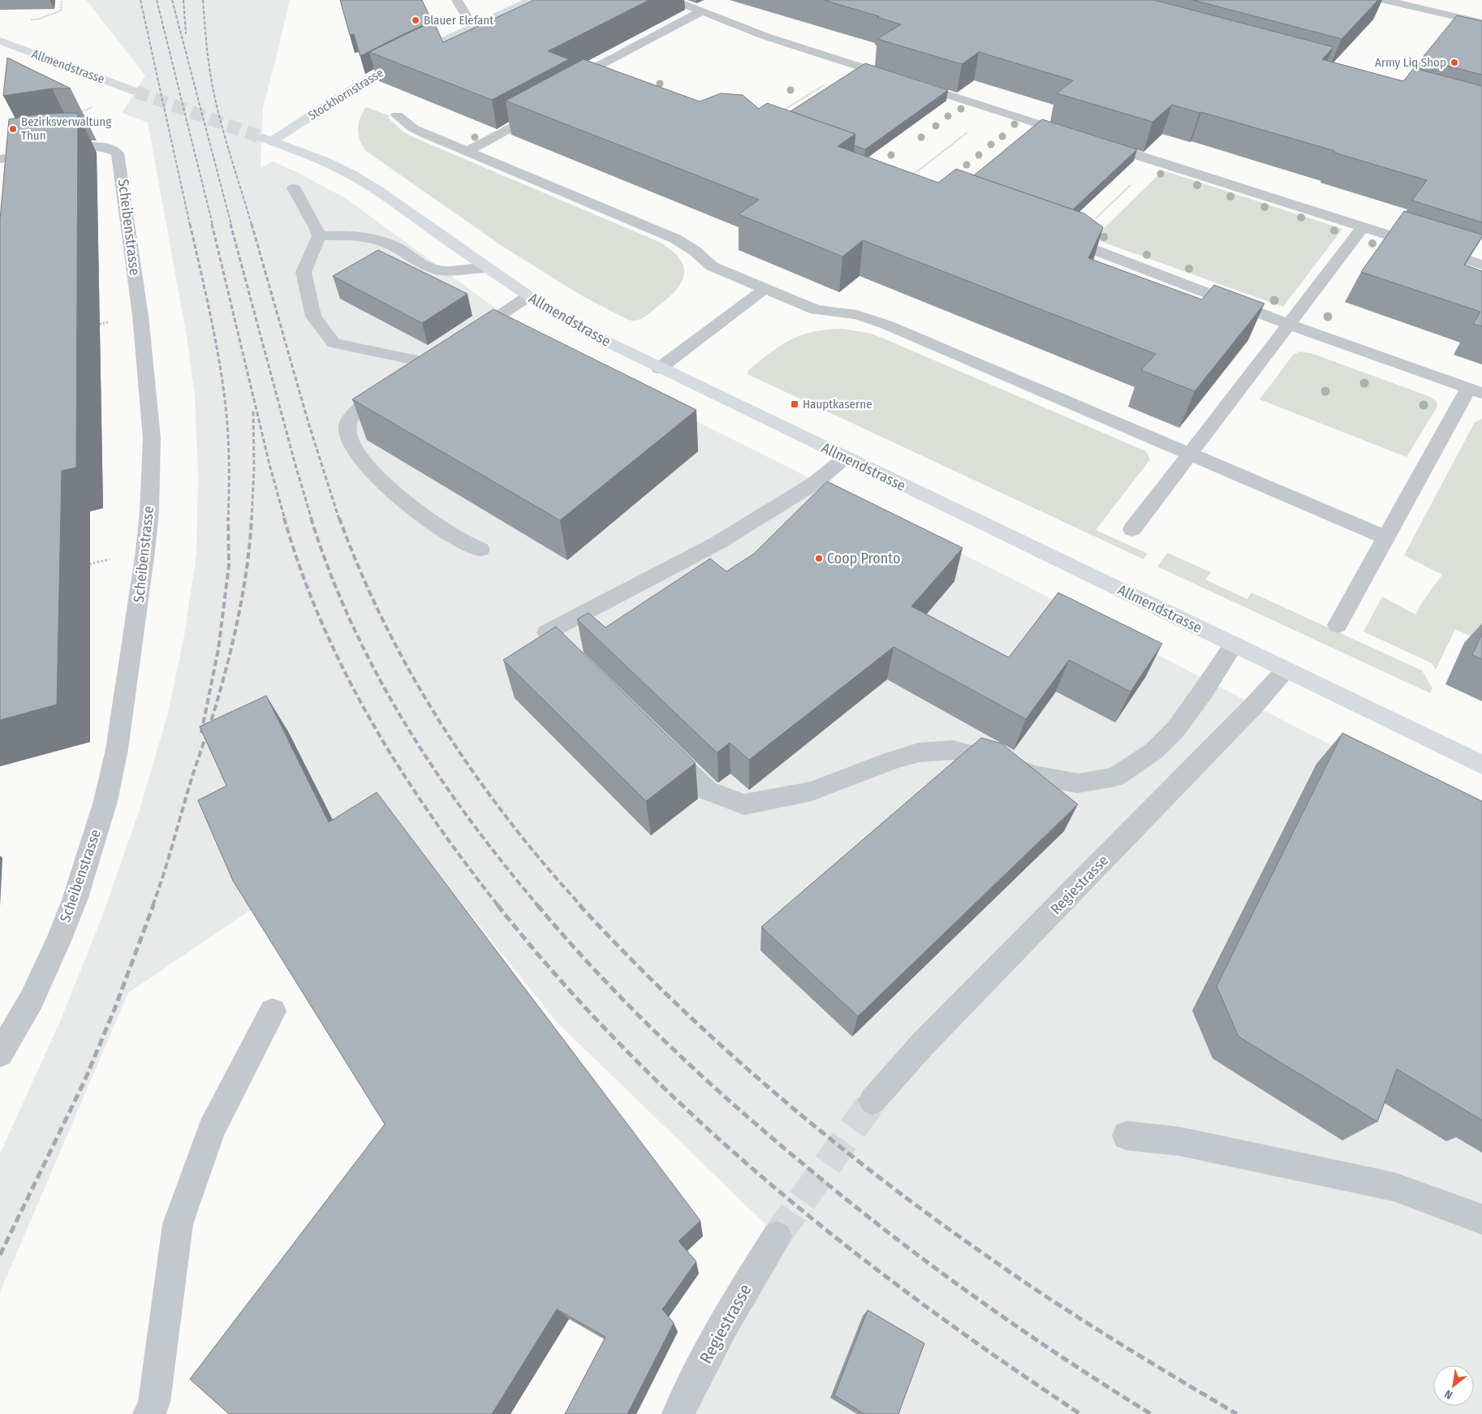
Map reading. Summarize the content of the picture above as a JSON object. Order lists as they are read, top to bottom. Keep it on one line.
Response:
{"streets":{"main road":["Allmendstrasse","Stockhornstrasse"],"street":["Scheibenstrasse","Regiestrasse"]},"crossings":[["Allmendstrasse","Stockhornstrasse"],["Allmendstrasse","Regiestrasse"]],"places":{"other":["Blauer Elefant","Army Liq Shop","Bezirksverwaltung Thun","Coop Pronto"],"transit":["Hauptkaserne"]},"north":"bottom left"}
